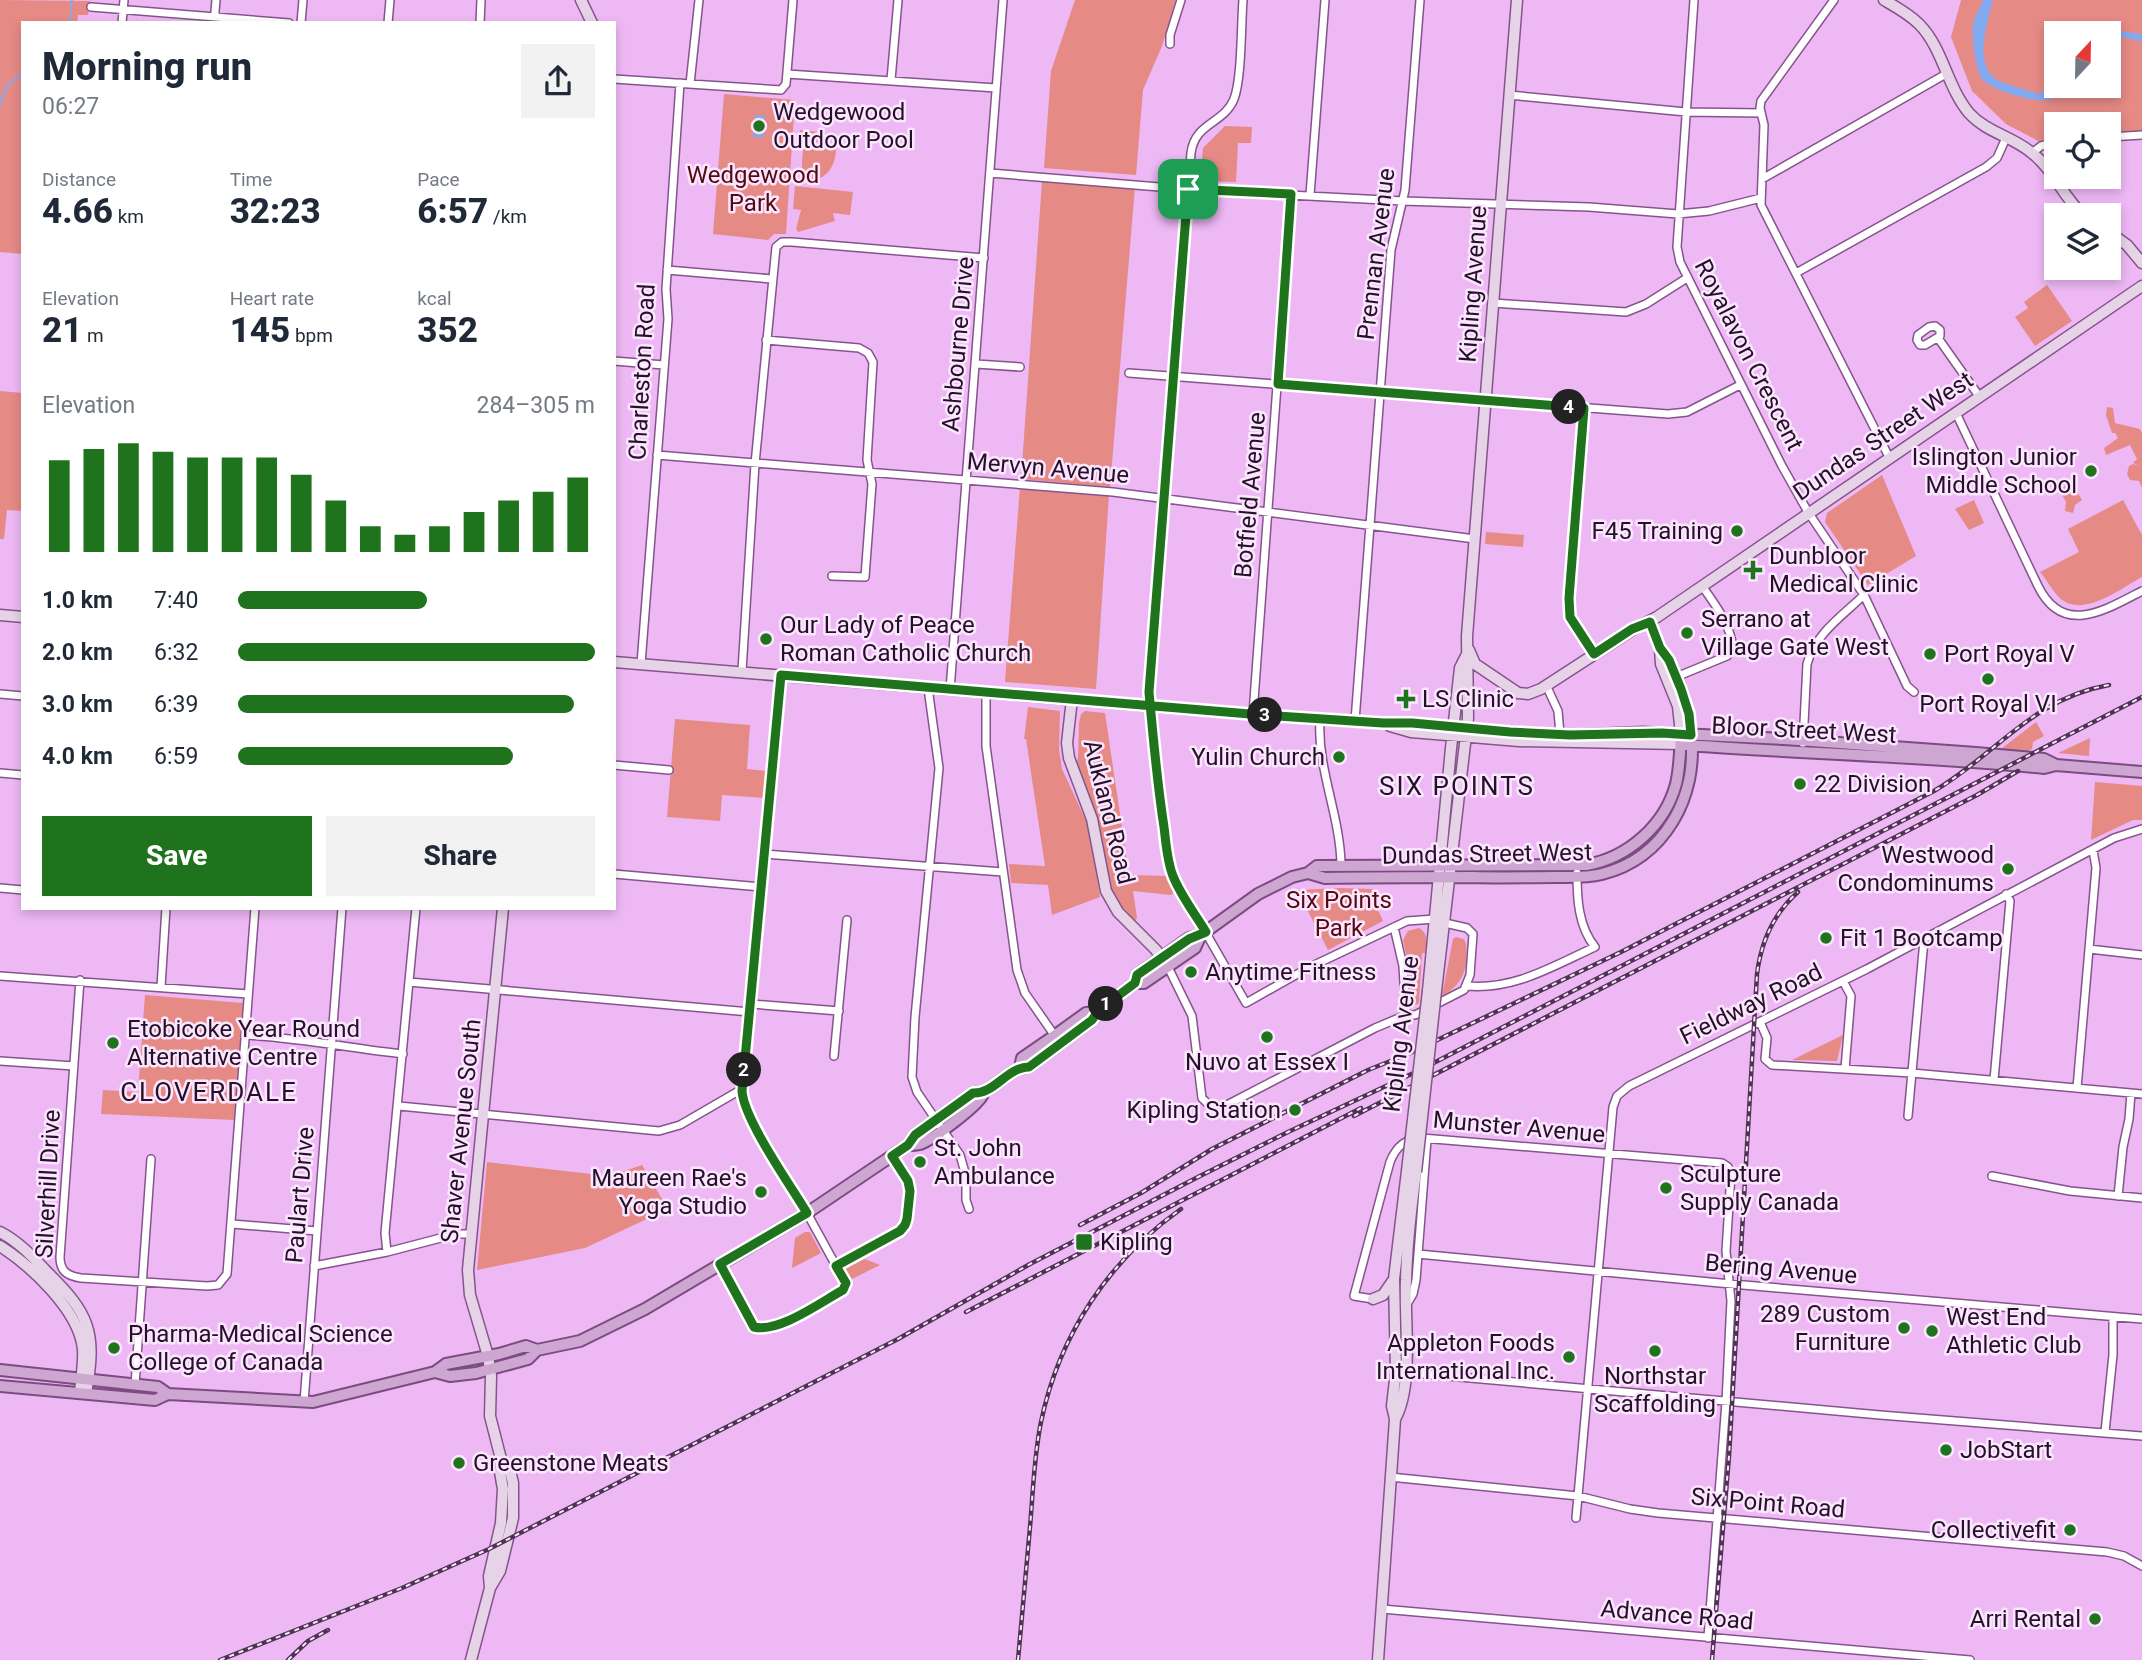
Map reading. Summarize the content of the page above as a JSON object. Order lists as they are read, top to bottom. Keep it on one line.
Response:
{"streets":{"main road":["Kipling Avenue","Dundas Street West","Bloor Street West","Aukland Road","Shaver Avenue South"],"street":["Prennan Avenue","Ashbourne Drive","Royalavon Crescent","Charleston Road","Mervyn Avenue","Botfield Avenue","Fieldway Road","Munster Avenue","Silverhill Drive","Paulart Drive","Bering Avenue","Six Point Road","Advance Road"]},"crossings":[["Prennan Avenue","Mervyn Avenue"],["Prennan Avenue","Bloor Street West"],["Kipling Avenue","Dundas Street West"],["Kipling Avenue","Mervyn Avenue"],["Kipling Avenue","Bloor Street West"],["Kipling Avenue","Munster Avenue"],["Kipling Avenue","Bering Avenue"],["Kipling Avenue","Six Point Road"],["Kipling Avenue","Advance Road"],["Ashbourne Drive","Mervyn Avenue"],["Ashbourne Drive","Bloor Street West"],["Royalavon Crescent","Dundas Street West"],["Charleston Road","Mervyn Avenue"],["Charleston Road","Bloor Street West"],["Dundas Street West","Bloor Street West"],["Dundas Street West","Aukland Road"],["Dundas Street West","Shaver Avenue South"],["Dundas Street West","Paulart Drive"],["Mervyn Avenue","Botfield Avenue"],["Botfield Avenue","Bloor Street West"],["Bloor Street West","Aukland Road"],["Fieldway Road","Munster Avenue"],["Munster Avenue","Bering Avenue"]],"districts":["SIX POINTS","CLOVERDALE"],"parks":["Wedgewood Park","Six Points Park"],"places":{"other":["Wedgewood Outdoor Pool","Islington Junior Middle School","F45 Training","Serrano at Village Gate West","Our Lady of Peace Roman Catholic Church","Port Royal V","Port Royal VI","Yulin Church","22 Division","Westwood Condominums","Fit 1 Bootcamp","Anytime Fitness","Nuvo at Essex I","Etobicoke Year Round Alternative Centre","Kipling Station","St. John Ambulance","Sculpture Supply Canada","Maureen Rae's Yoga Studio","289 Custom Furniture","West End Athletic Club","Pharma-Medical Science College of Canada","Northstar Scaffolding","Appleton Foods International Inc.","JobStart","Greenstone Meats","Collectivefit","Arri Rental"],"health":["Dunbloor Medical Clinic","LS Clinic"],"transit":["Kipling"]},"north":"top","page":{"heading":["Morning run","06:27"],"stats":[["Distance","4.66 km"],["Time","32:23"],["Pace","6:57 /km"],["Elevation","21 m"],["Heart rate","145 bpm"],["kcal","352"]],"chart":["Elevation","284–305 m"],"pins":["4","3","1","2"],"list":[{"name":"1.0 km","note":"7:40"},{"name":"2.0 km","note":"6:32"},{"name":"3.0 km","note":"6:39"},{"name":"4.0 km","note":"6:59"}],"buttons":["Save","Share"]}}
